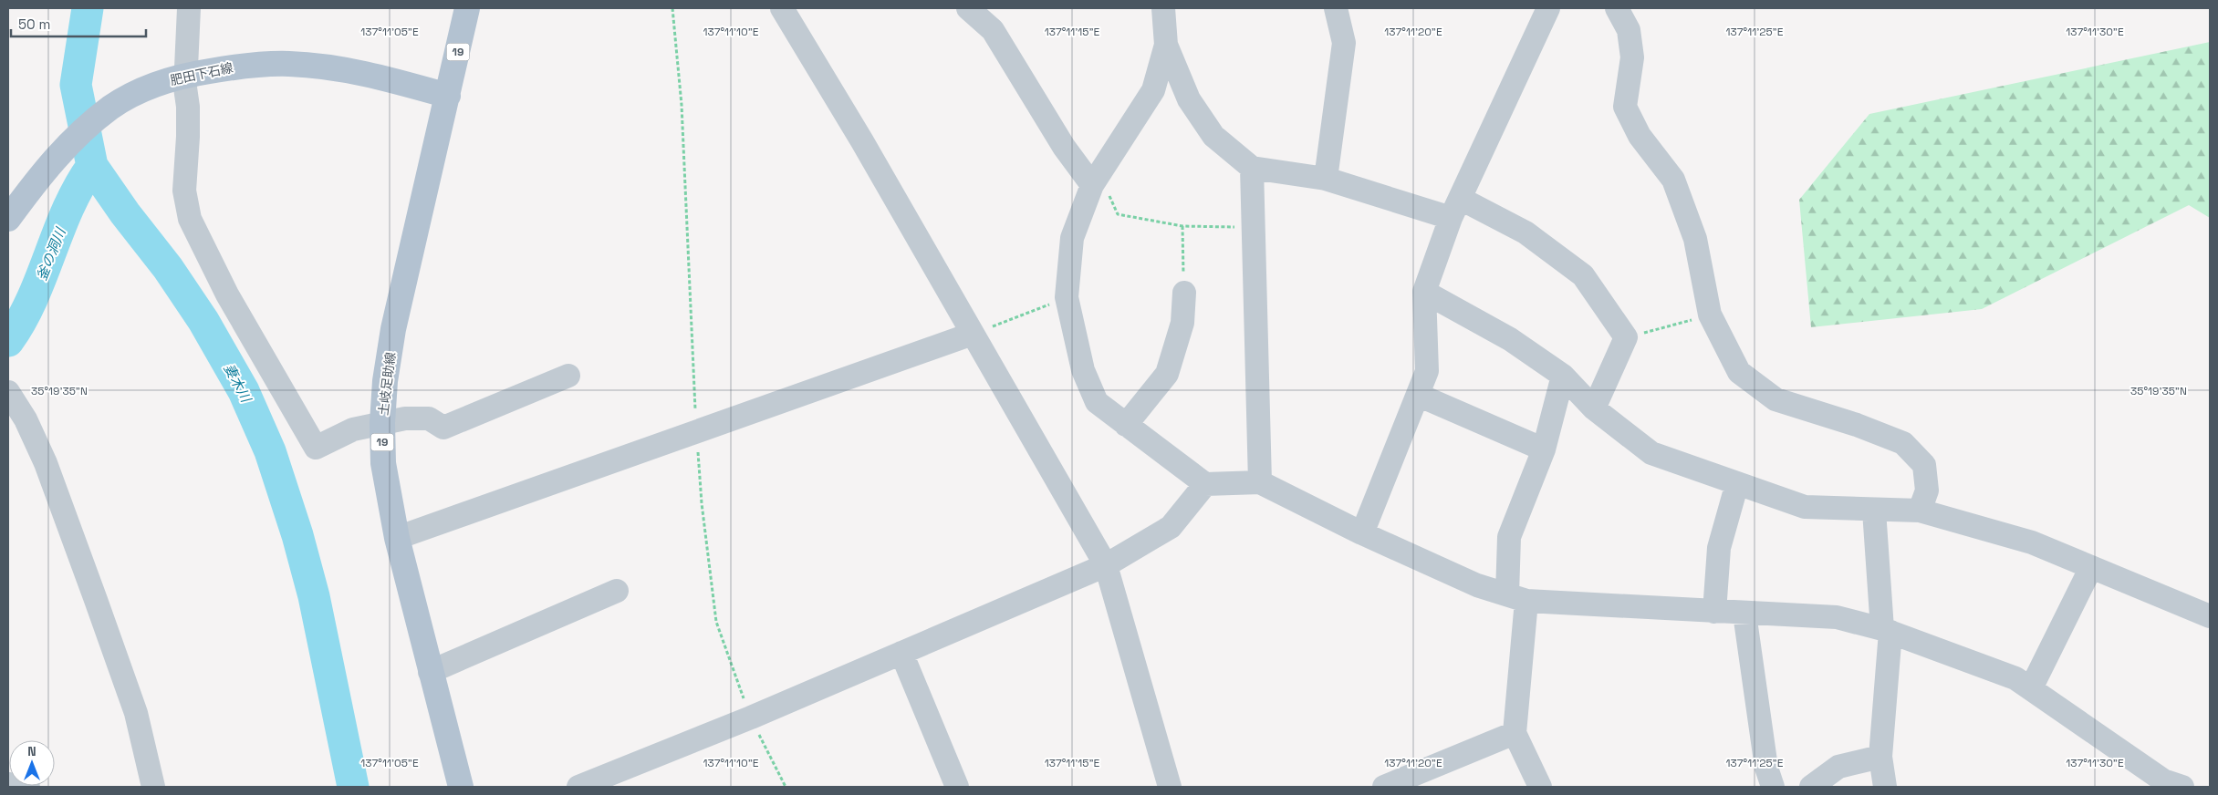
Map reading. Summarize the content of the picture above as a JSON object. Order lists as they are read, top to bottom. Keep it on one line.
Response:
{"streets":{"main road":["19","肥田下石線","土岐足助線"]},"crossings":[["肥田下石線","土岐足助線"]],"water":["釜の洞川","妻木川"],"scale_bar":"50 m","north":"top","coordinates":["137°11'05\"E","137°11'10\"E","137°11'15\"E","137°11'20\"E","137°11'25\"E","137°11'30\"E","35°19'35\"N"]}
